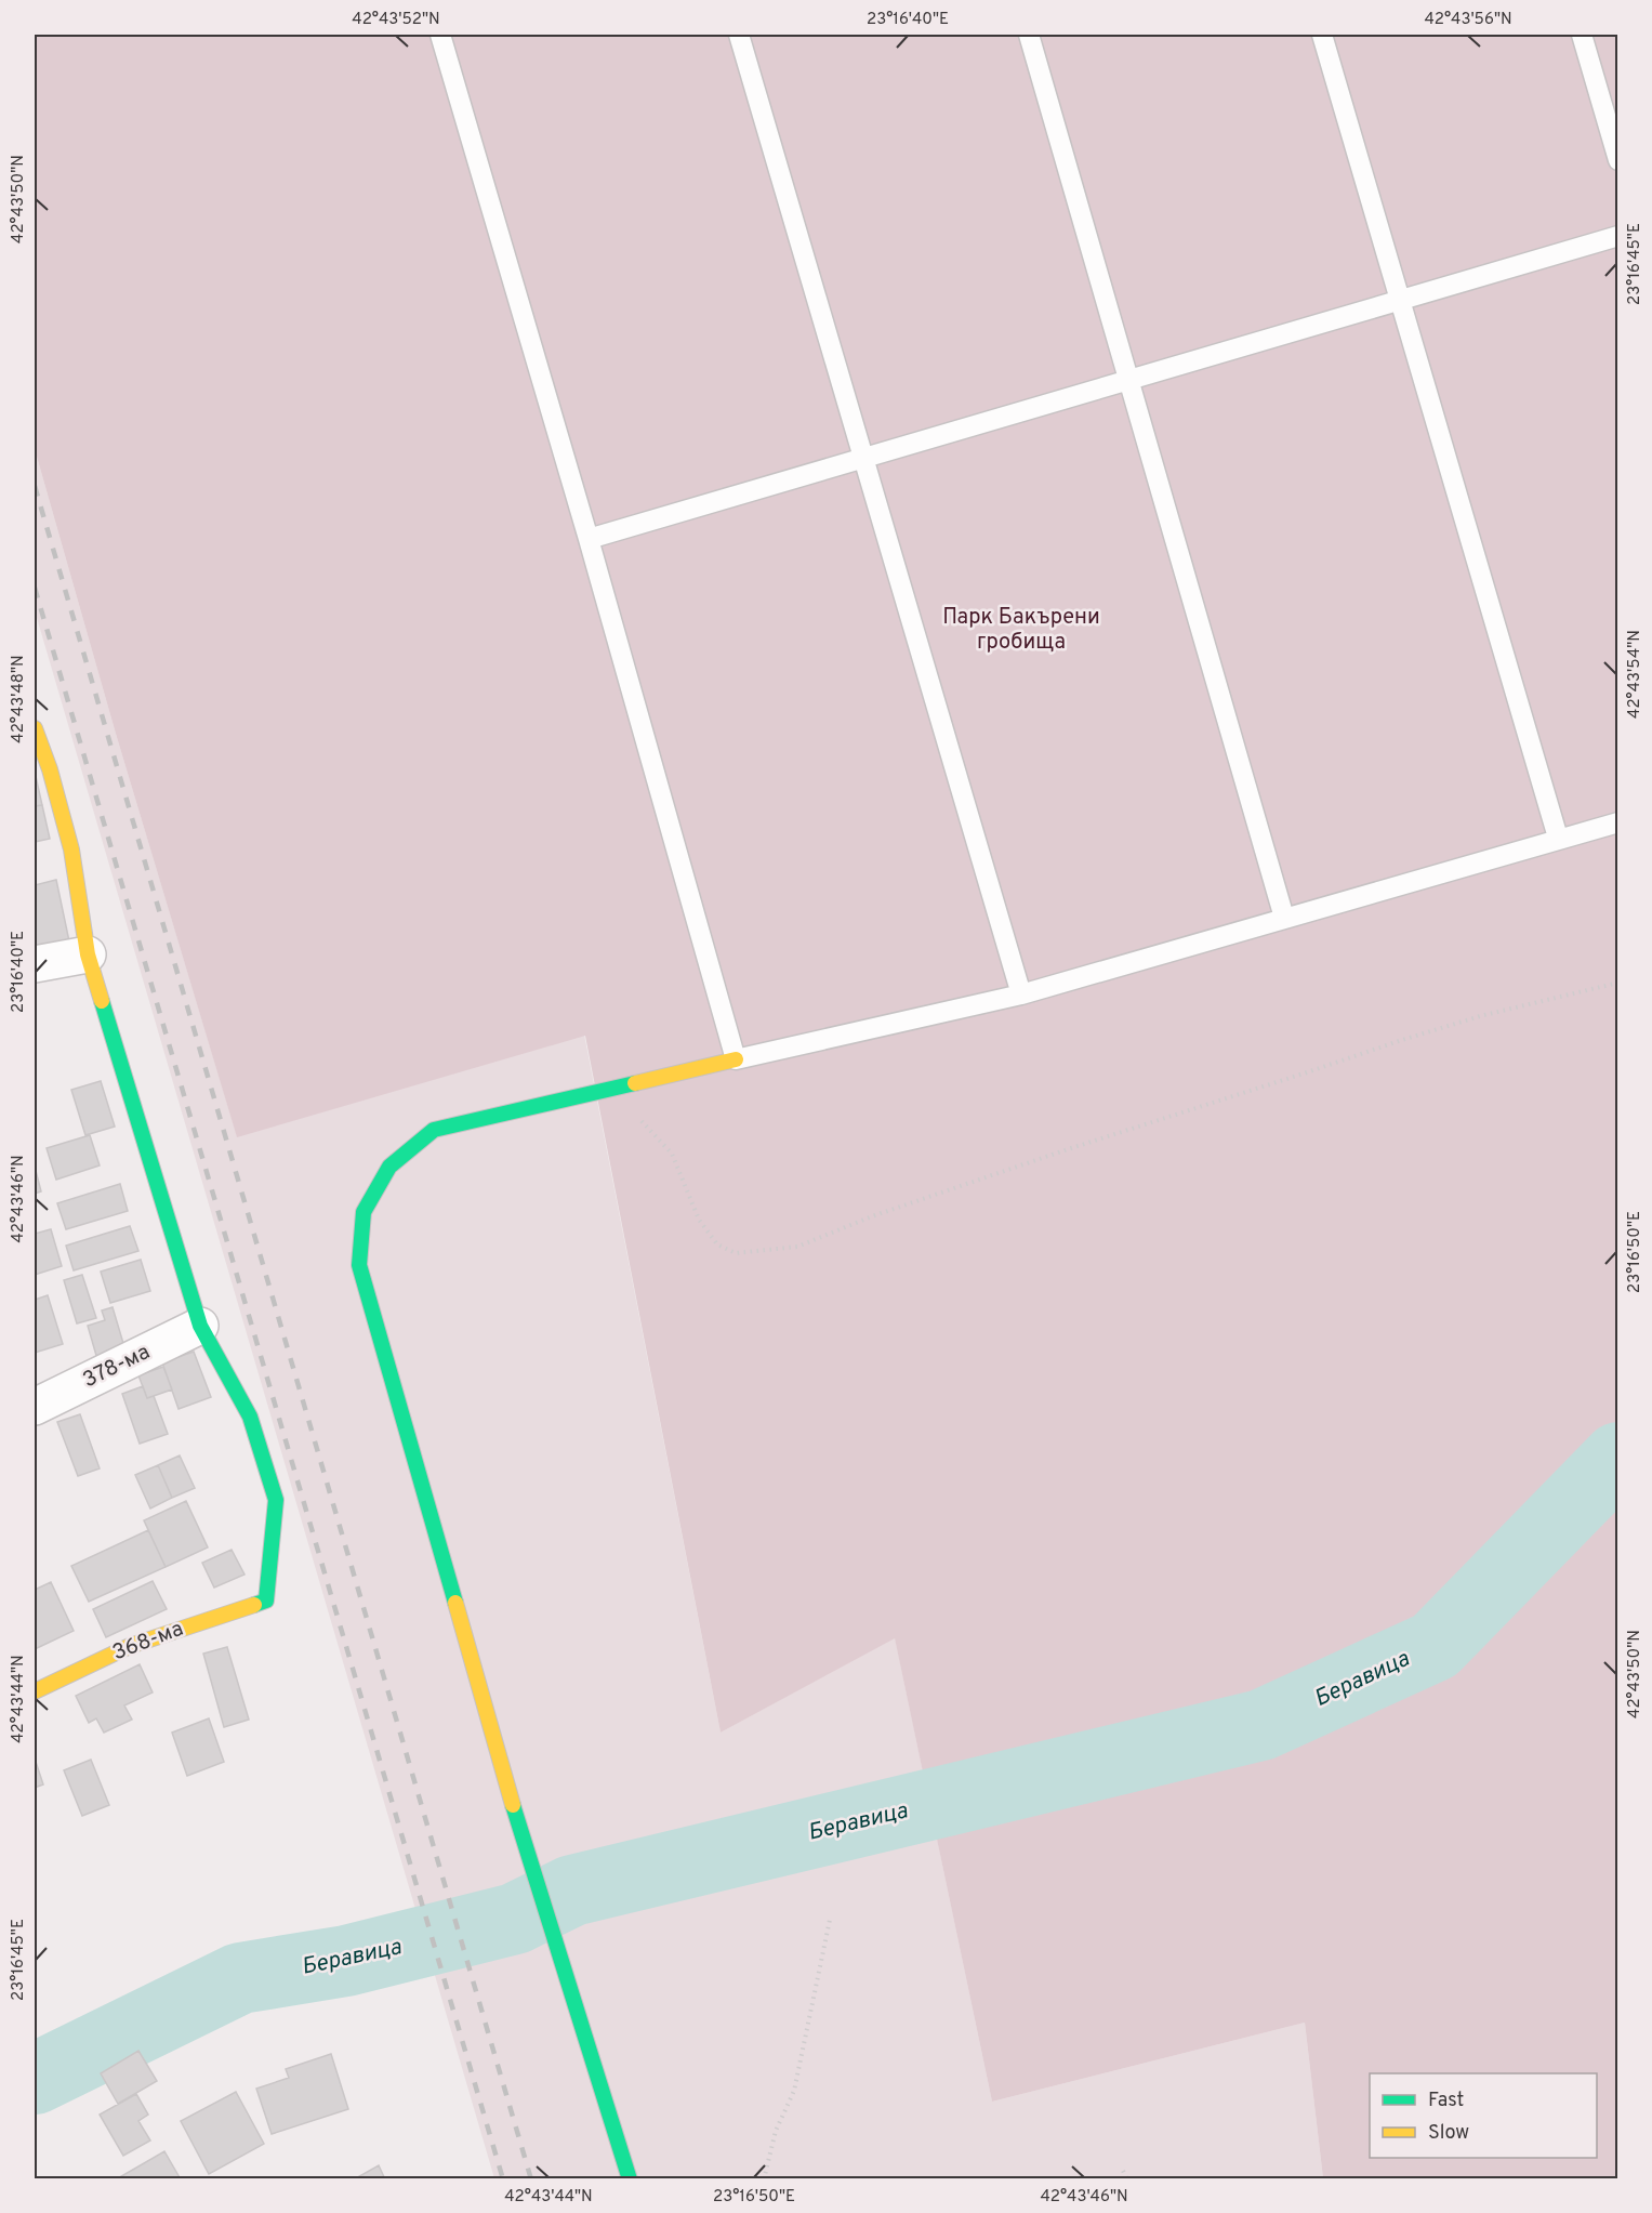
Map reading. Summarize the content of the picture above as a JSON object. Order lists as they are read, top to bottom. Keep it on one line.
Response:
{"streets":{"street":["378-ма","368-ма"]},"crossings":[["378-ма","368-ма"]],"water":["Беравица"],"parks":["Парк Бакърени гробища"],"legend":["Fast","Slow"],"coordinates":["42°43'52\"N","23°16'40\"E","42°43'56\"N","42°43'50\"N","23°16'45\"E","42°43'54\"N","42°43'48\"N","42°43'46\"N","23°16'50\"E","42°43'44\"N"]}
